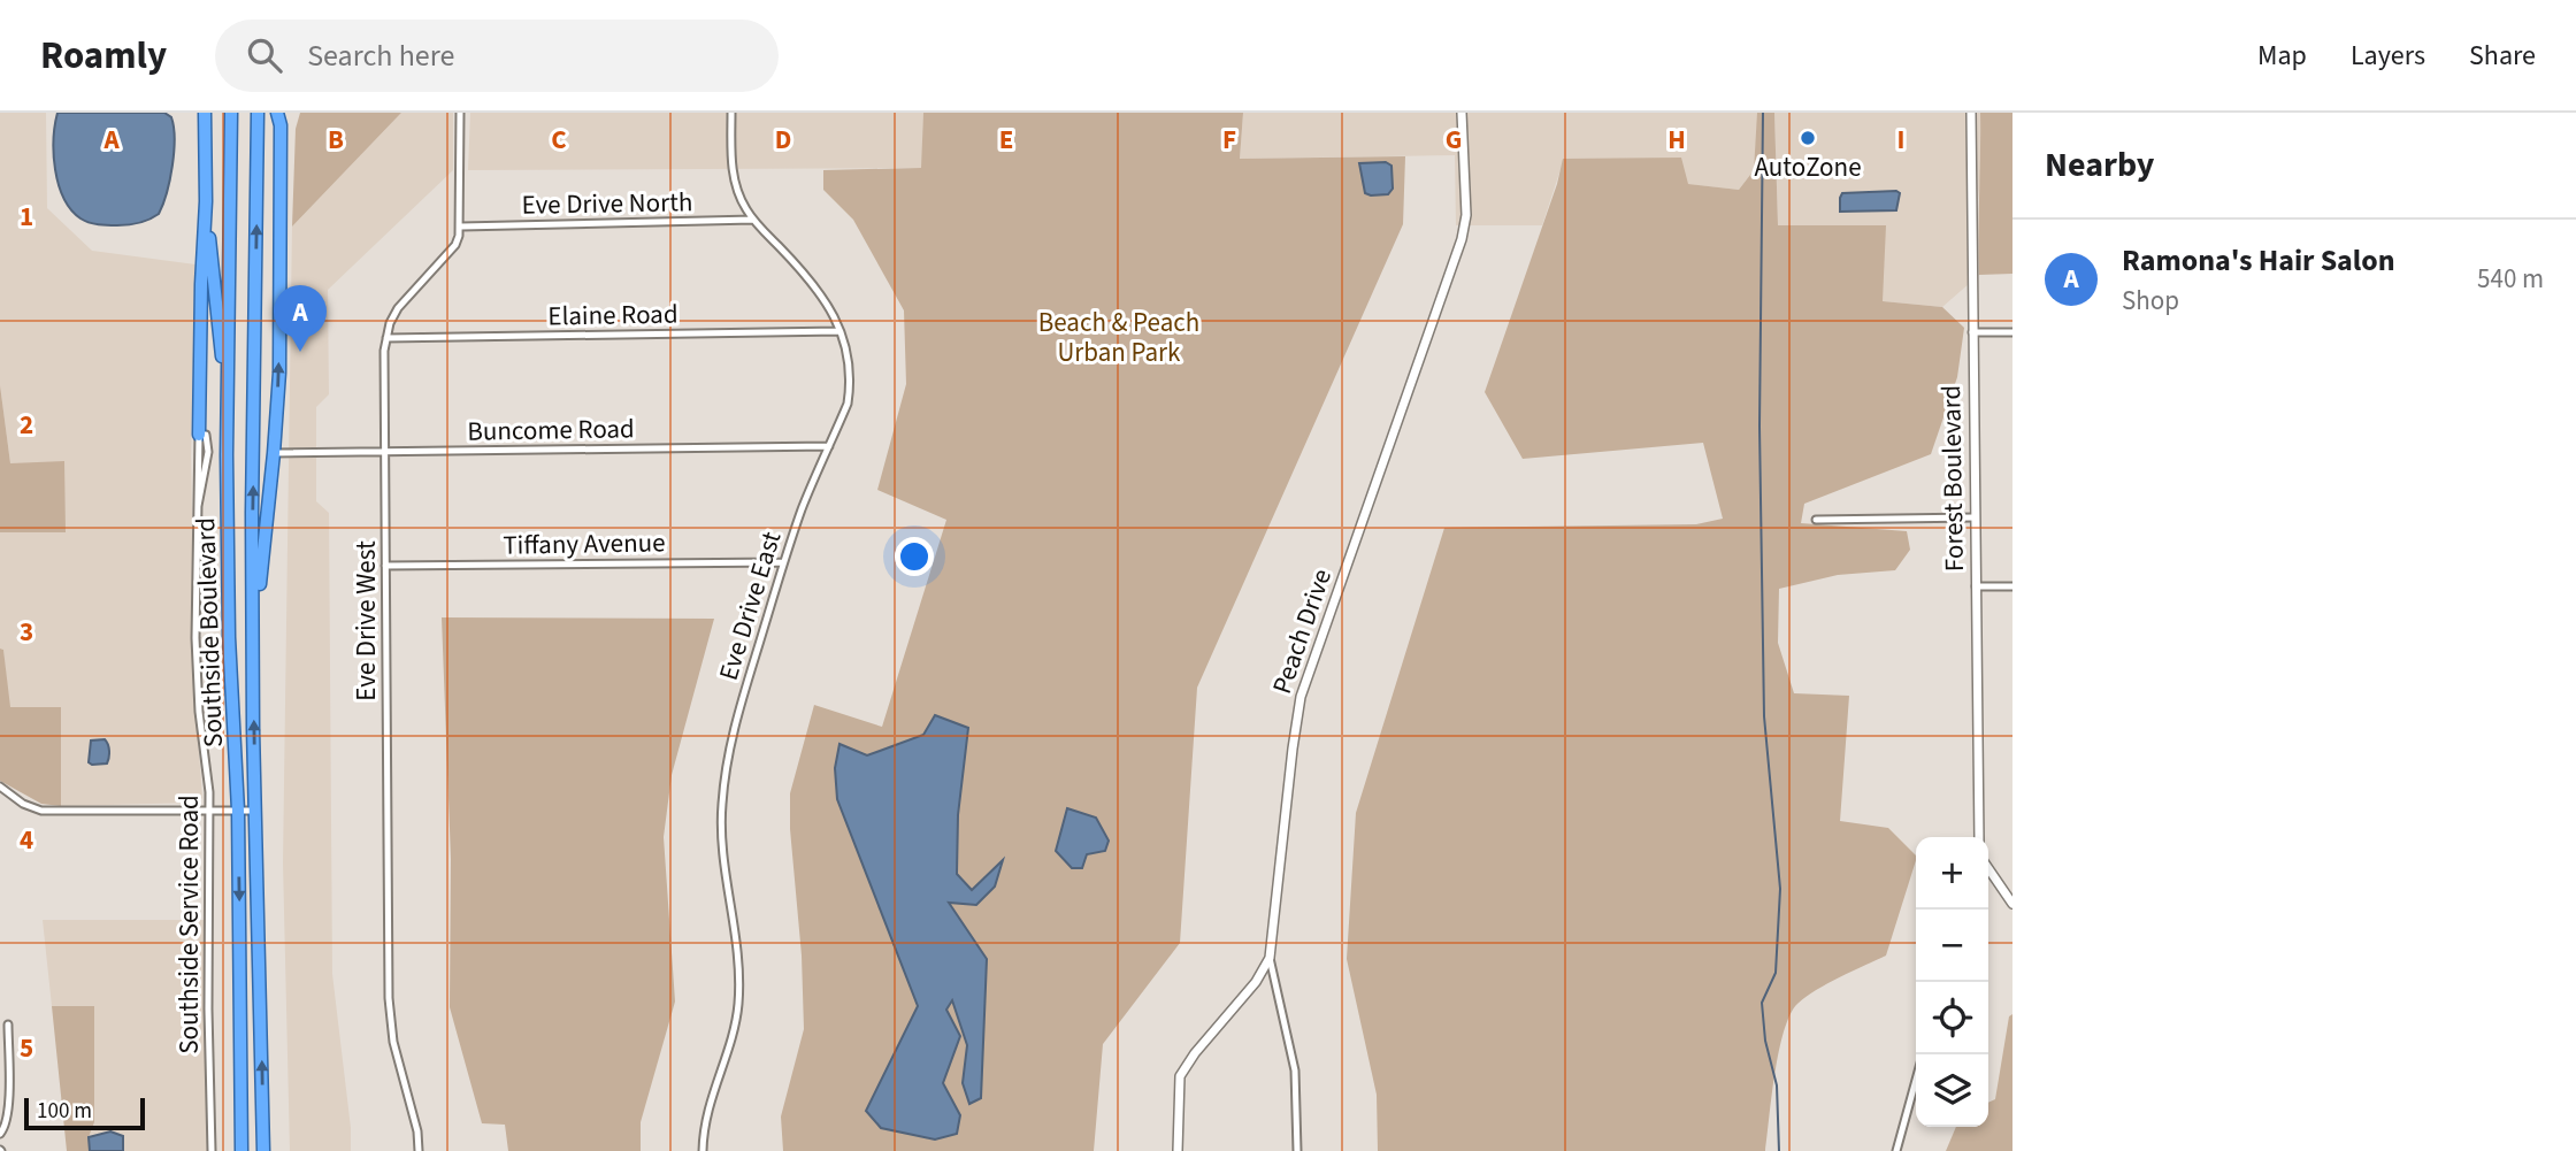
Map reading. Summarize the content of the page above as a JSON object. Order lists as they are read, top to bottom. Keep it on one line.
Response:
{"streets":{"highway":["Southside Boulevard"],"street":["Eve Drive North","Elaine Road","Buncome Road","Forest Boulevard","Tiffany Avenue","Eve Drive East","Eve Drive West","Peach Drive","Southside Service Road"]},"crossings":[["Eve Drive North","Eve Drive East"],["Eve Drive North","Eve Drive West"],["Elaine Road","Eve Drive East"],["Elaine Road","Eve Drive West"],["Buncome Road","Eve Drive East"],["Buncome Road","Eve Drive West"],["Tiffany Avenue","Eve Drive East"],["Tiffany Avenue","Eve Drive West"]],"parks":["Beach & Peach Urban Park"],"places":["AutoZone"],"scale_bar":"100 m","page":{"header":"Roamly","search":"Search here","nav":["Map","Layers","Share"],"heading":"Nearby","list":[{"mark":"A","name":"Ramona's Hair Salon","note":"Shop","value":"540 m"}],"pins":"A","map_buttons":["+","−"],"scale":"100 m"},"grid":{"columns":["A","B","C","D","E","F","G","H","I"],"rows":["1","2","3","4","5"]}}
